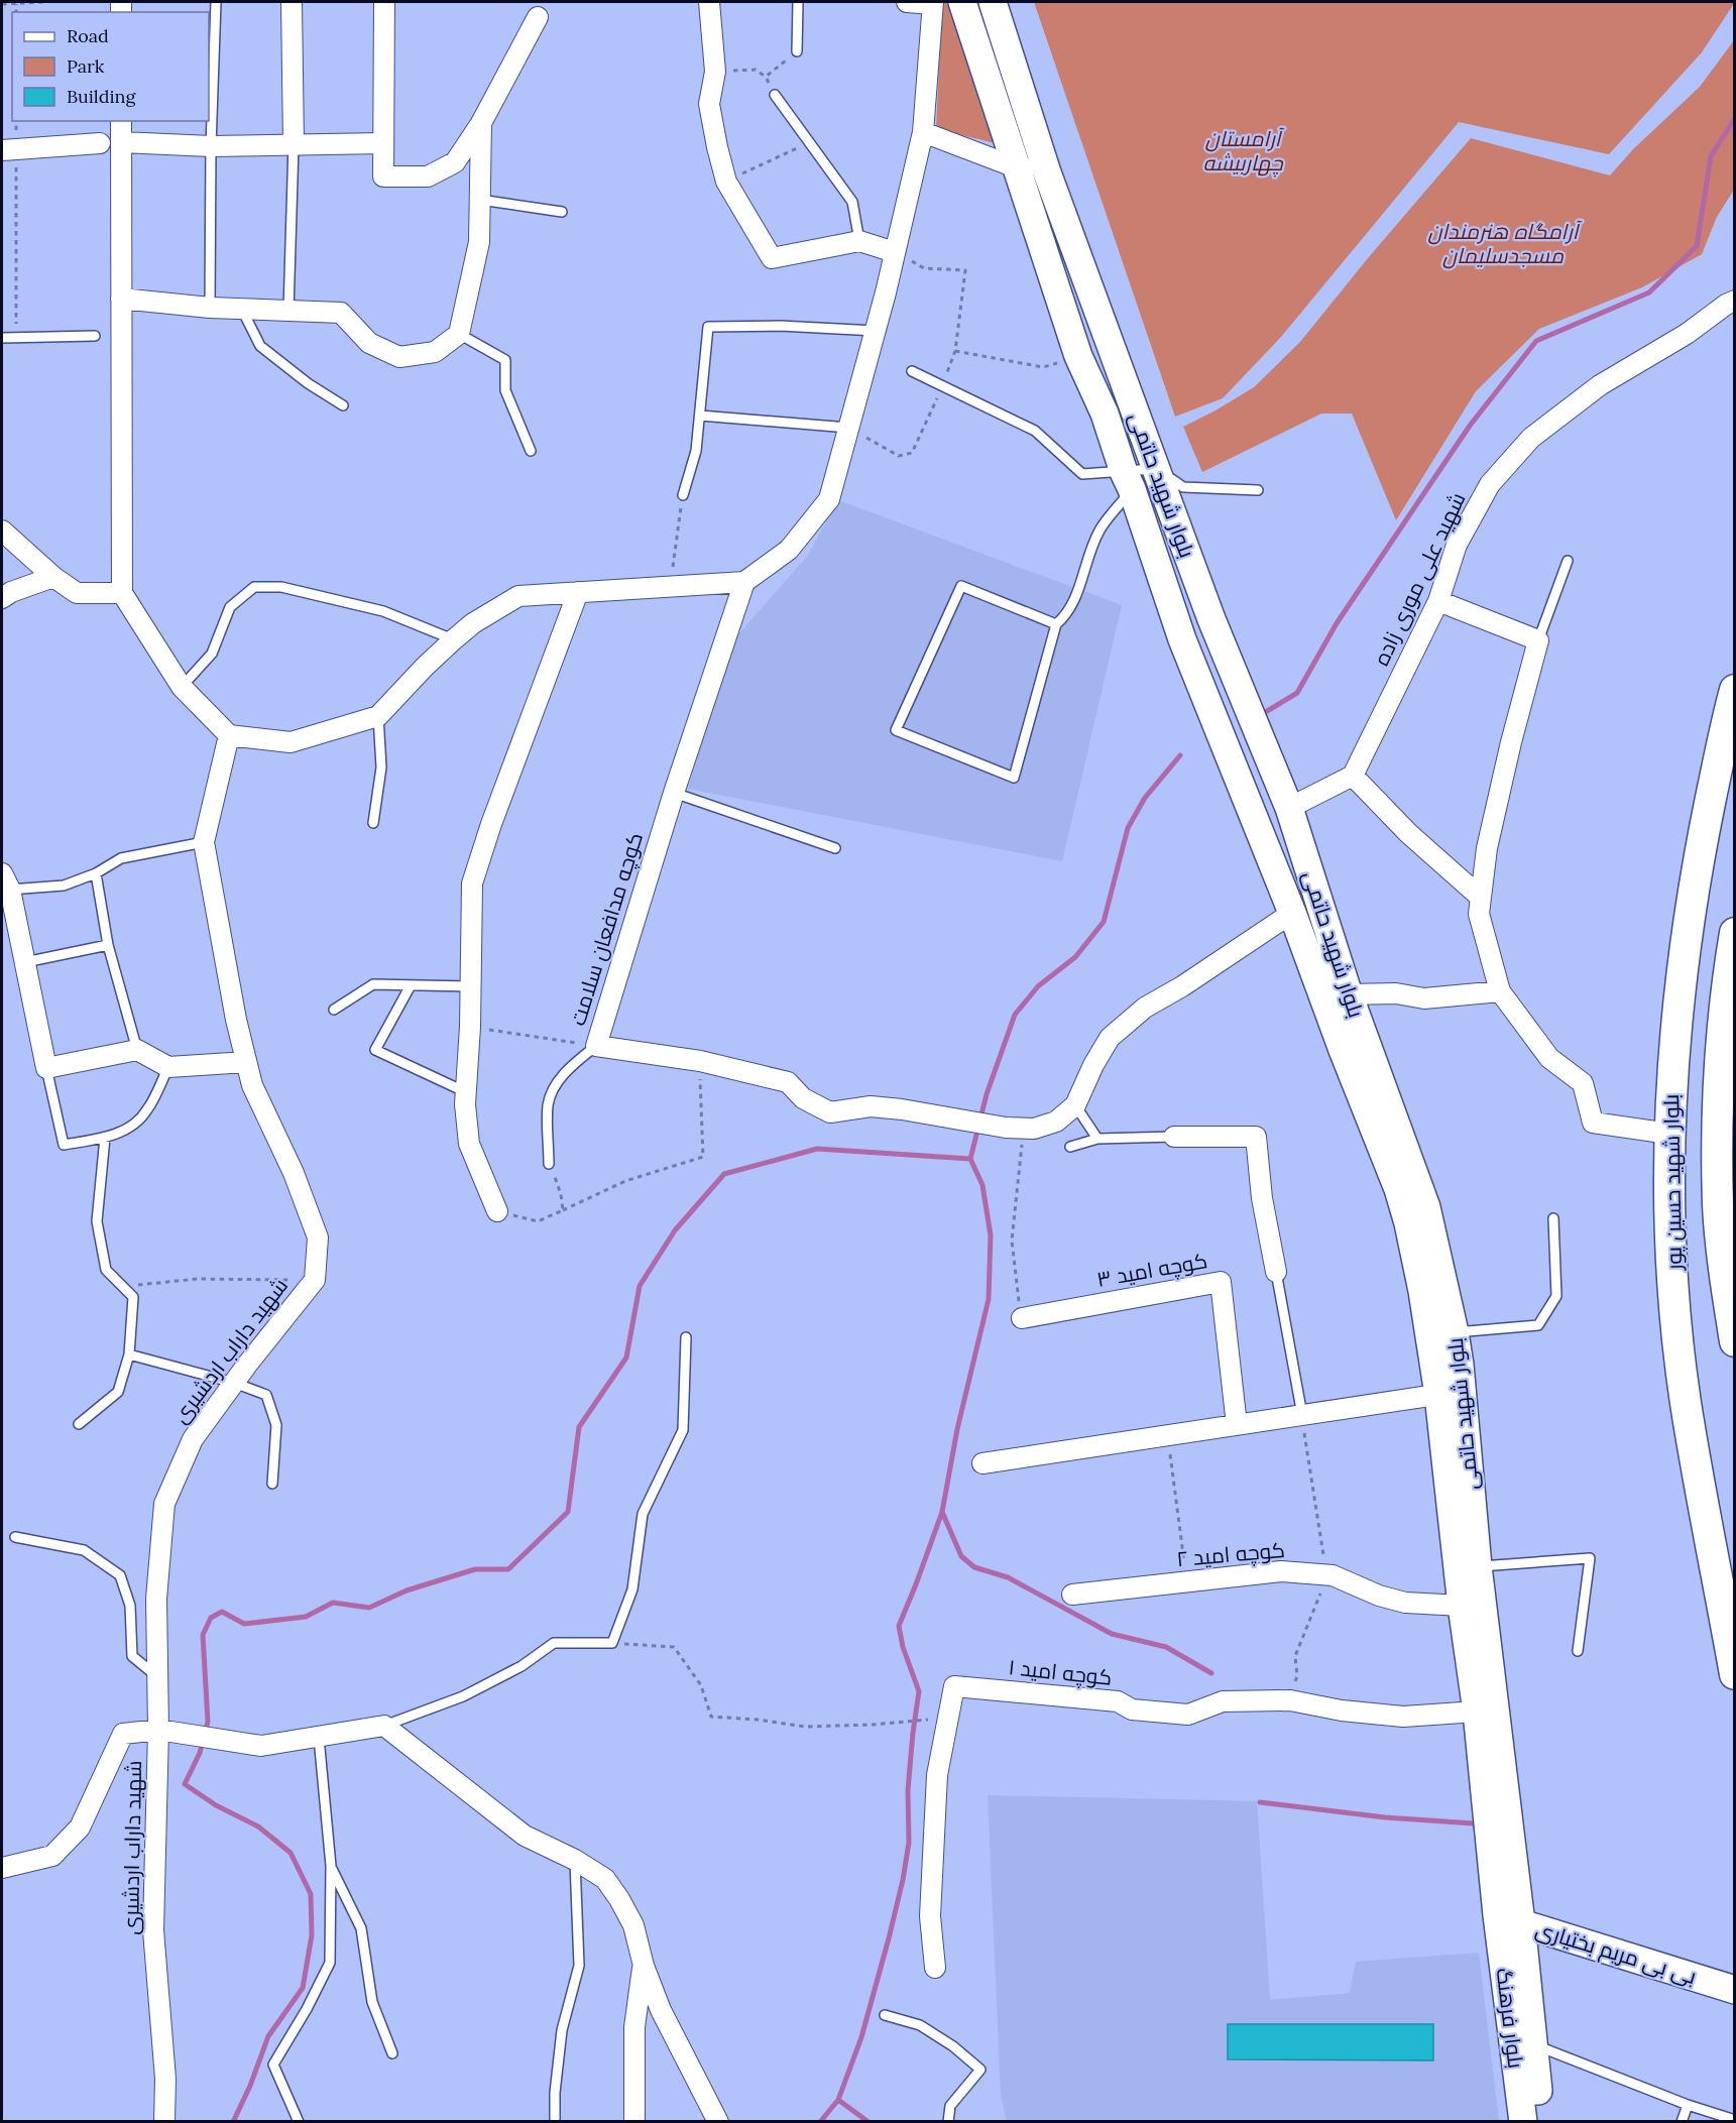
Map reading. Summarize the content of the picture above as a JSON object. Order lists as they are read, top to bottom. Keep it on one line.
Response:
{"streets":{"main road":["بلوار شهید حاتمی","بلوار شهيد حسین پور","بی بی مریم بختیاری","بلوار فرهنگ"],"street":["شهید علی موری زاده","کوچه مدافعان سلامت","کوچه امید ۳","شهید داراب اردشیری","کوچه امید ۲","کوچه امید ۱"]},"crossings":[["بلوار شهید حاتمی","کوچه مدافعان سلامت"],["بلوار شهید حاتمی","کوچه امید ۲"],["بلوار شهید حاتمی","کوچه امید ۱"],["بلوار شهید حاتمی","بی بی مریم بختیاری"],["بلوار شهید حاتمی","بلوار فرهنگ"],["بی بی مریم بختیاری","بلوار فرهنگ"]],"parks":["آرامستان چهاربیشه","آرامگاه هنرمندان مسجدسلیمان"],"legend":["Road","Park","Building"]}
